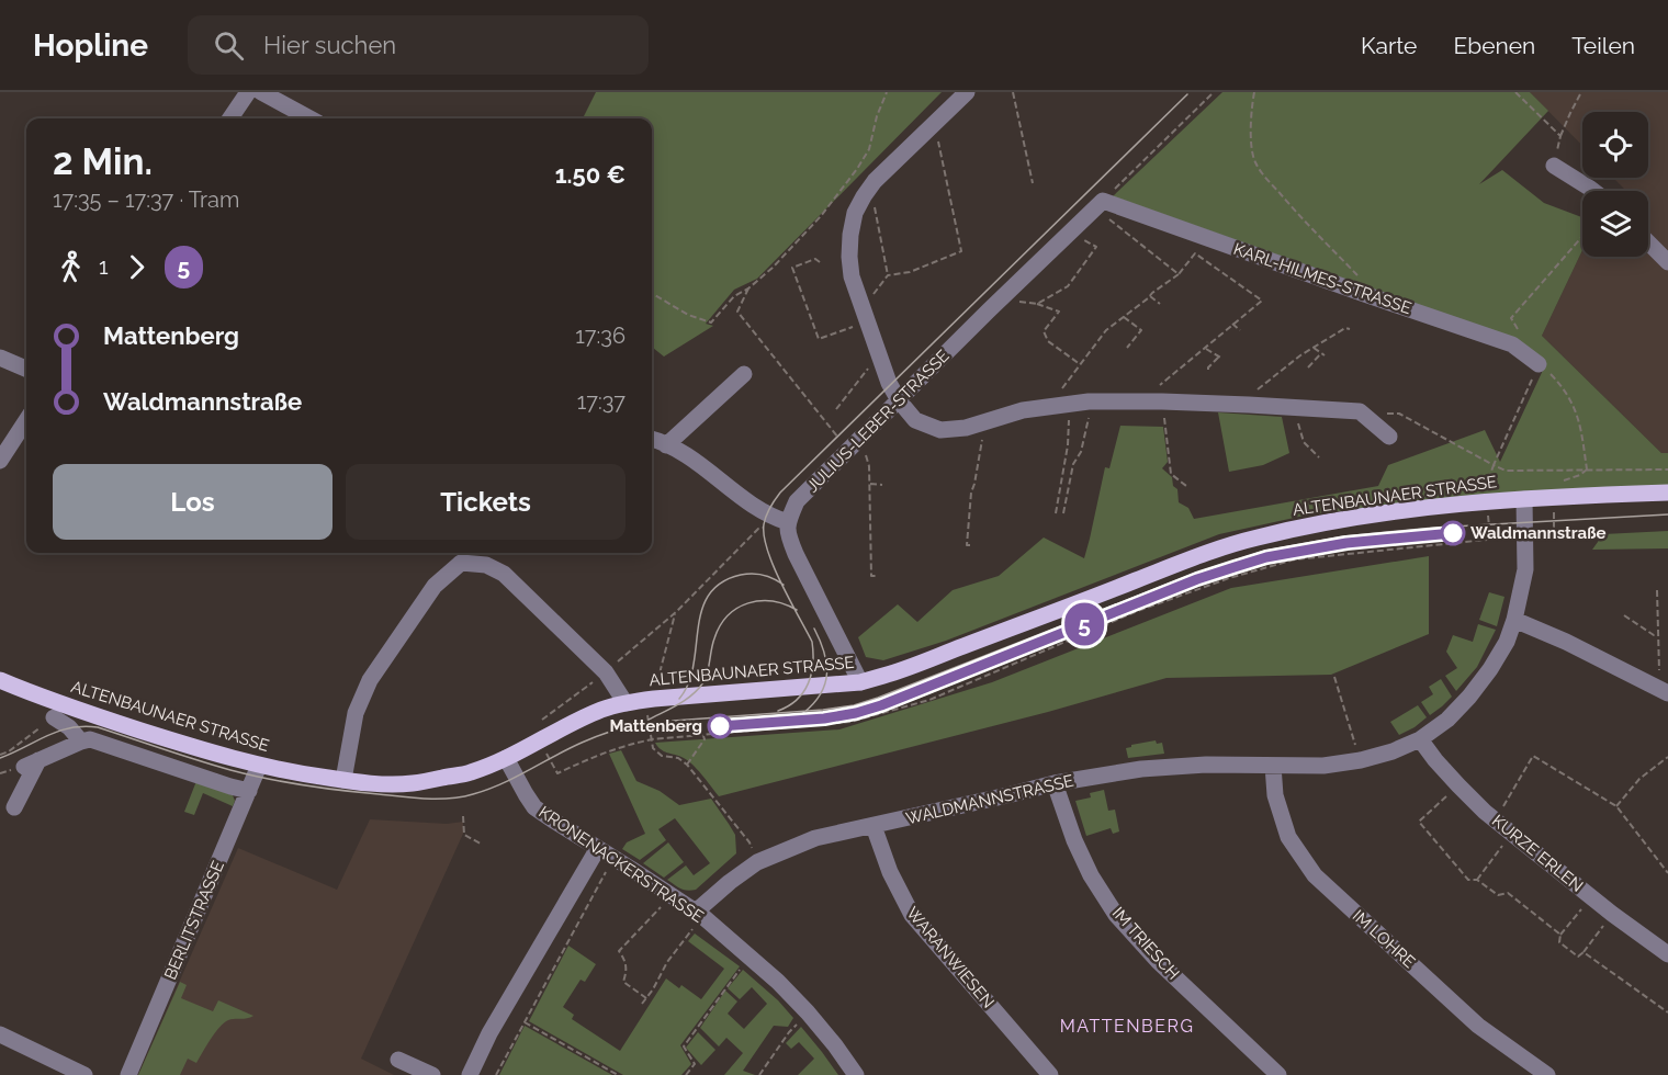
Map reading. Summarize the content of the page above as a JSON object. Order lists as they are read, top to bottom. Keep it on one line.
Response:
{"streets":{"main road":["ALTENBAUNAER STRASSE"],"street":["KARL-HILMES-STRASSE","JULIUS-LEBER-STRASSE","WALDMANNSTRASSE","KURZE ERLEN","KRONENACKERSTRASSE","BERLITSTRASSE","IM LOHRE","IM TRIESCH","WARANWIESEN"]},"crossings":[["KARL-HILMES-STRASSE","JULIUS-LEBER-STRASSE"],["ALTENBAUNAER STRASSE","WALDMANNSTRASSE"],["ALTENBAUNAER STRASSE","KRONENACKERSTRASSE"],["ALTENBAUNAER STRASSE","BERLITSTRASSE"],["WALDMANNSTRASSE","KURZE ERLEN"],["WALDMANNSTRASSE","KRONENACKERSTRASSE"],["WALDMANNSTRASSE","IM LOHRE"],["WALDMANNSTRASSE","IM TRIESCH"],["WALDMANNSTRASSE","WARANWIESEN"]],"districts":["MATTENBERG"],"places":["Waldmannstraße","Mattenberg"],"lines":["tram line 5"],"page":{"header":"Hopline","search":"Hier suchen","nav":["Karte","Ebenen","Teilen"],"on_map":"5","heading":["2 Min.","17:35 – 17:37 · Tram","1.50 €"],"legs":["1","5"],"list":[{"name":"Mattenberg","value":"17:36"},{"name":"Waldmannstraße","value":"17:37"}],"buttons":["Los","Tickets"]}}
